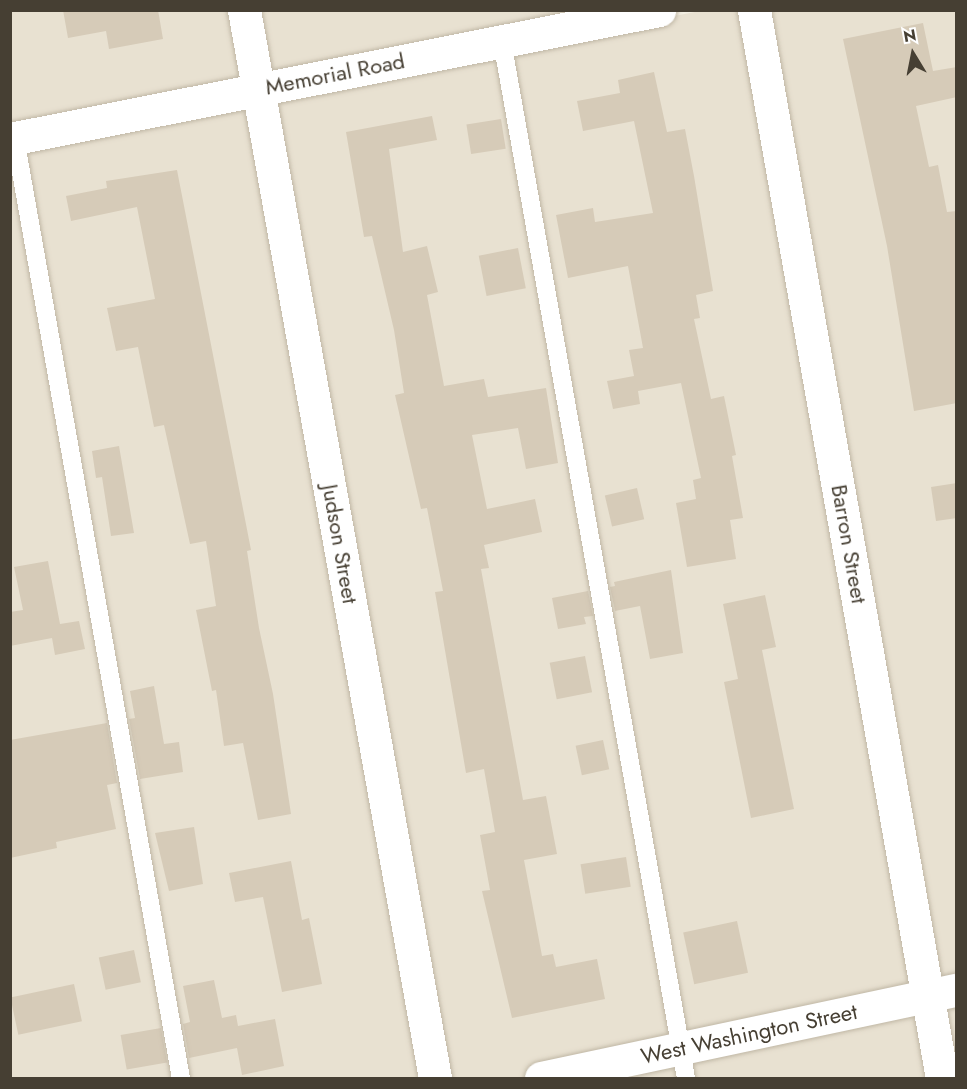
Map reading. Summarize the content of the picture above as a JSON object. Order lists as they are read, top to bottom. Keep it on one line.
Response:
{"streets":{"street":["Memorial Road","Judson Street","Barron Street","West Washington Street"]},"crossings":[["Memorial Road","Judson Street"],["Barron Street","West Washington Street"]],"north":"top"}
